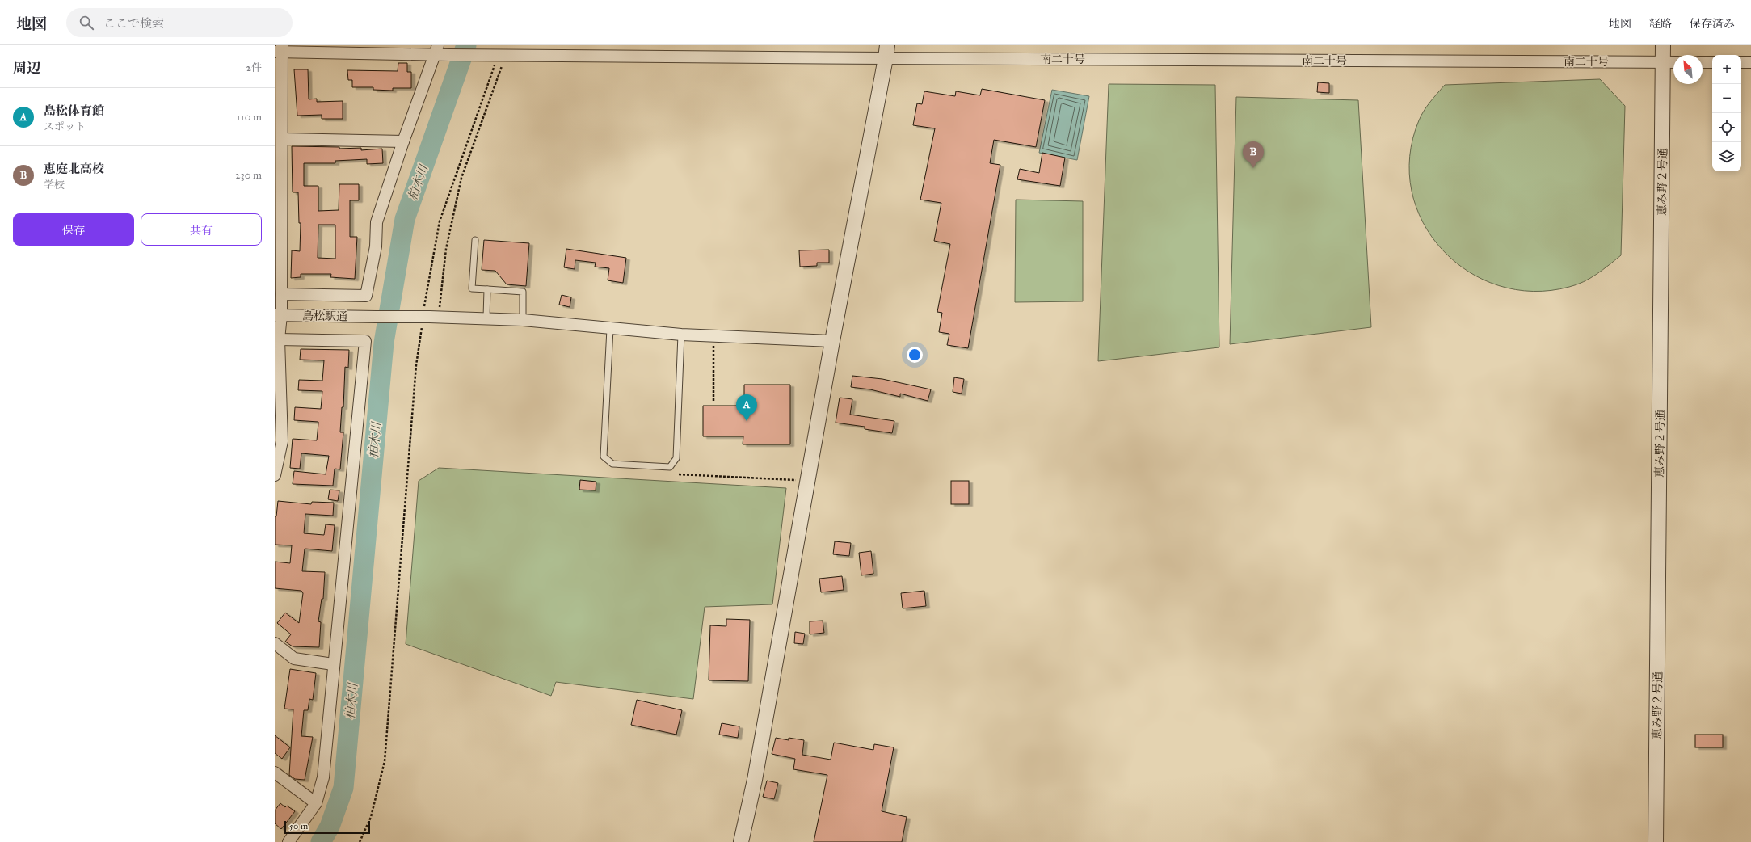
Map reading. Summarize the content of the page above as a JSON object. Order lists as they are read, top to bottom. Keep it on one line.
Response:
{"streets":{"street":["南二十号","恵み野２号通","島松駅通"]},"crossings":[["南二十号","恵み野２号通"]],"water":["柏木川"],"scale_bar":"50 m","north":"top left","page":{"header":"地図","search":"ここで検索","nav":["地図","経路","保存済み"],"heading":["周辺","2件"],"map_buttons":["+","−"],"list":[{"mark":"A","name":"島松体育館","note":"スポット","value":"110 m"},{"mark":"B","name":"恵庭北高校","note":"学校","value":"230 m"}],"pins":["B","A"],"buttons":["保存","共有"],"scale":"50 m"}}
